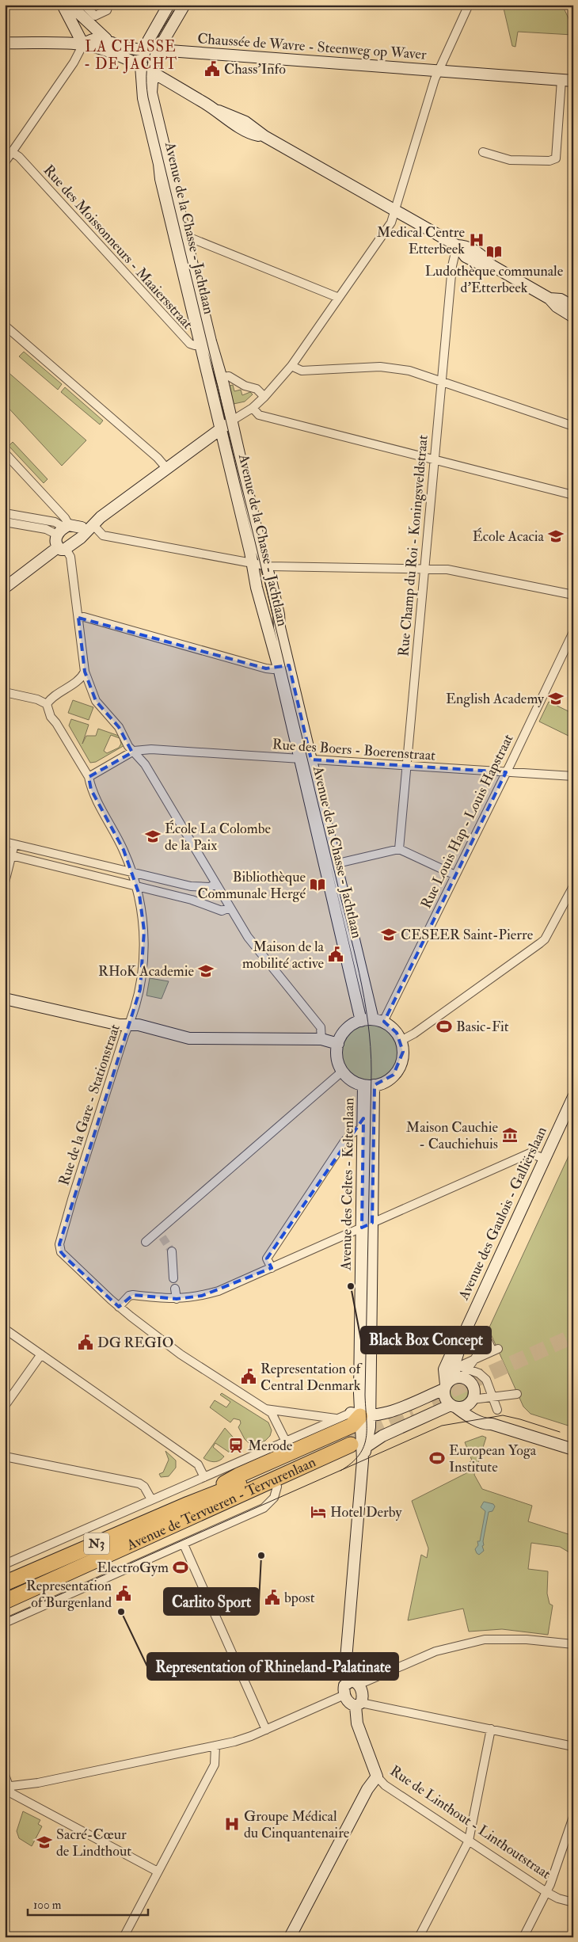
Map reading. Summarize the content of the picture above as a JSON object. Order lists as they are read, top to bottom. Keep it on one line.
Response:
{"streets":{"highway":["Avenue de Tervueren - Tervurenlaan","N3"],"street":["Chaussée de Wavre - Steenweg op Waver","Avenue de la Chasse - Jachtlaan","Rue des Moissonneurs - Maaiersstraat","Rue Champ du Roi - Koningsveldstraat","Rue des Boers - Boerenstraat","Rue Louis Hap - Louis Hapstraat","Rue de la Gare - Stationstraat","Avenue des Celtes - Keltenlaan","Avenue des Gaulois - Galliërslaan","Rue de Linthout - Linthoutstraat"]},"crossings":[["Chaussée de Wavre - Steenweg op Waver","Avenue de la Chasse - Jachtlaan"],["Avenue de la Chasse - Jachtlaan","Rue des Moissonneurs - Maaiersstraat"],["Avenue de la Chasse - Jachtlaan","Rue des Boers - Boerenstraat"],["Avenue de la Chasse - Jachtlaan","Rue Louis Hap - Louis Hapstraat"],["Avenue de la Chasse - Jachtlaan","Avenue des Celtes - Keltenlaan"],["Rue Champ du Roi - Koningsveldstraat","Rue des Boers - Boerenstraat"],["Rue des Boers - Boerenstraat","Rue Louis Hap - Louis Hapstraat"],["Rue Louis Hap - Louis Hapstraat","Avenue des Celtes - Keltenlaan"],["Avenue des Celtes - Keltenlaan","Avenue de Tervueren - Tervurenlaan"],["Avenue des Celtes - Keltenlaan","Rue de Linthout - Linthoutstraat"],["Avenue des Gaulois - Galliërslaan","Avenue de Tervueren - Tervurenlaan"]],"districts":["LA CHASSE - DE JACHT"],"places":{"public building":["Chass'Info","Maison de la mobilité active","DG REGIO","Representation of Central Denmark","Representation of Burgenland","bpost"],"hospital":["Medical Centre Etterbeek","Groupe Médical du Cinquantenaire"],"library":["Ludothèque communale d'Etterbeek","Bibliothèque Communale Hergé"],"school or university":["École Acacia","English Academy","École La Colombe de la Paix","CESEER Saint-Pierre","RHoK Academie","Sacré-Cœur de Lindthout"],"sports":["Basic-Fit","European Yoga Institute","ElectroGym"],"museum":["Maison Cauchie - Cauchiehuis"],"other":["Black Box Concept","Carlito Sport","Representation of Rhineland-Palatinate"],"station":["Merode"],"hotel":["Hotel Derby"]},"scale_bar":"100 m"}
